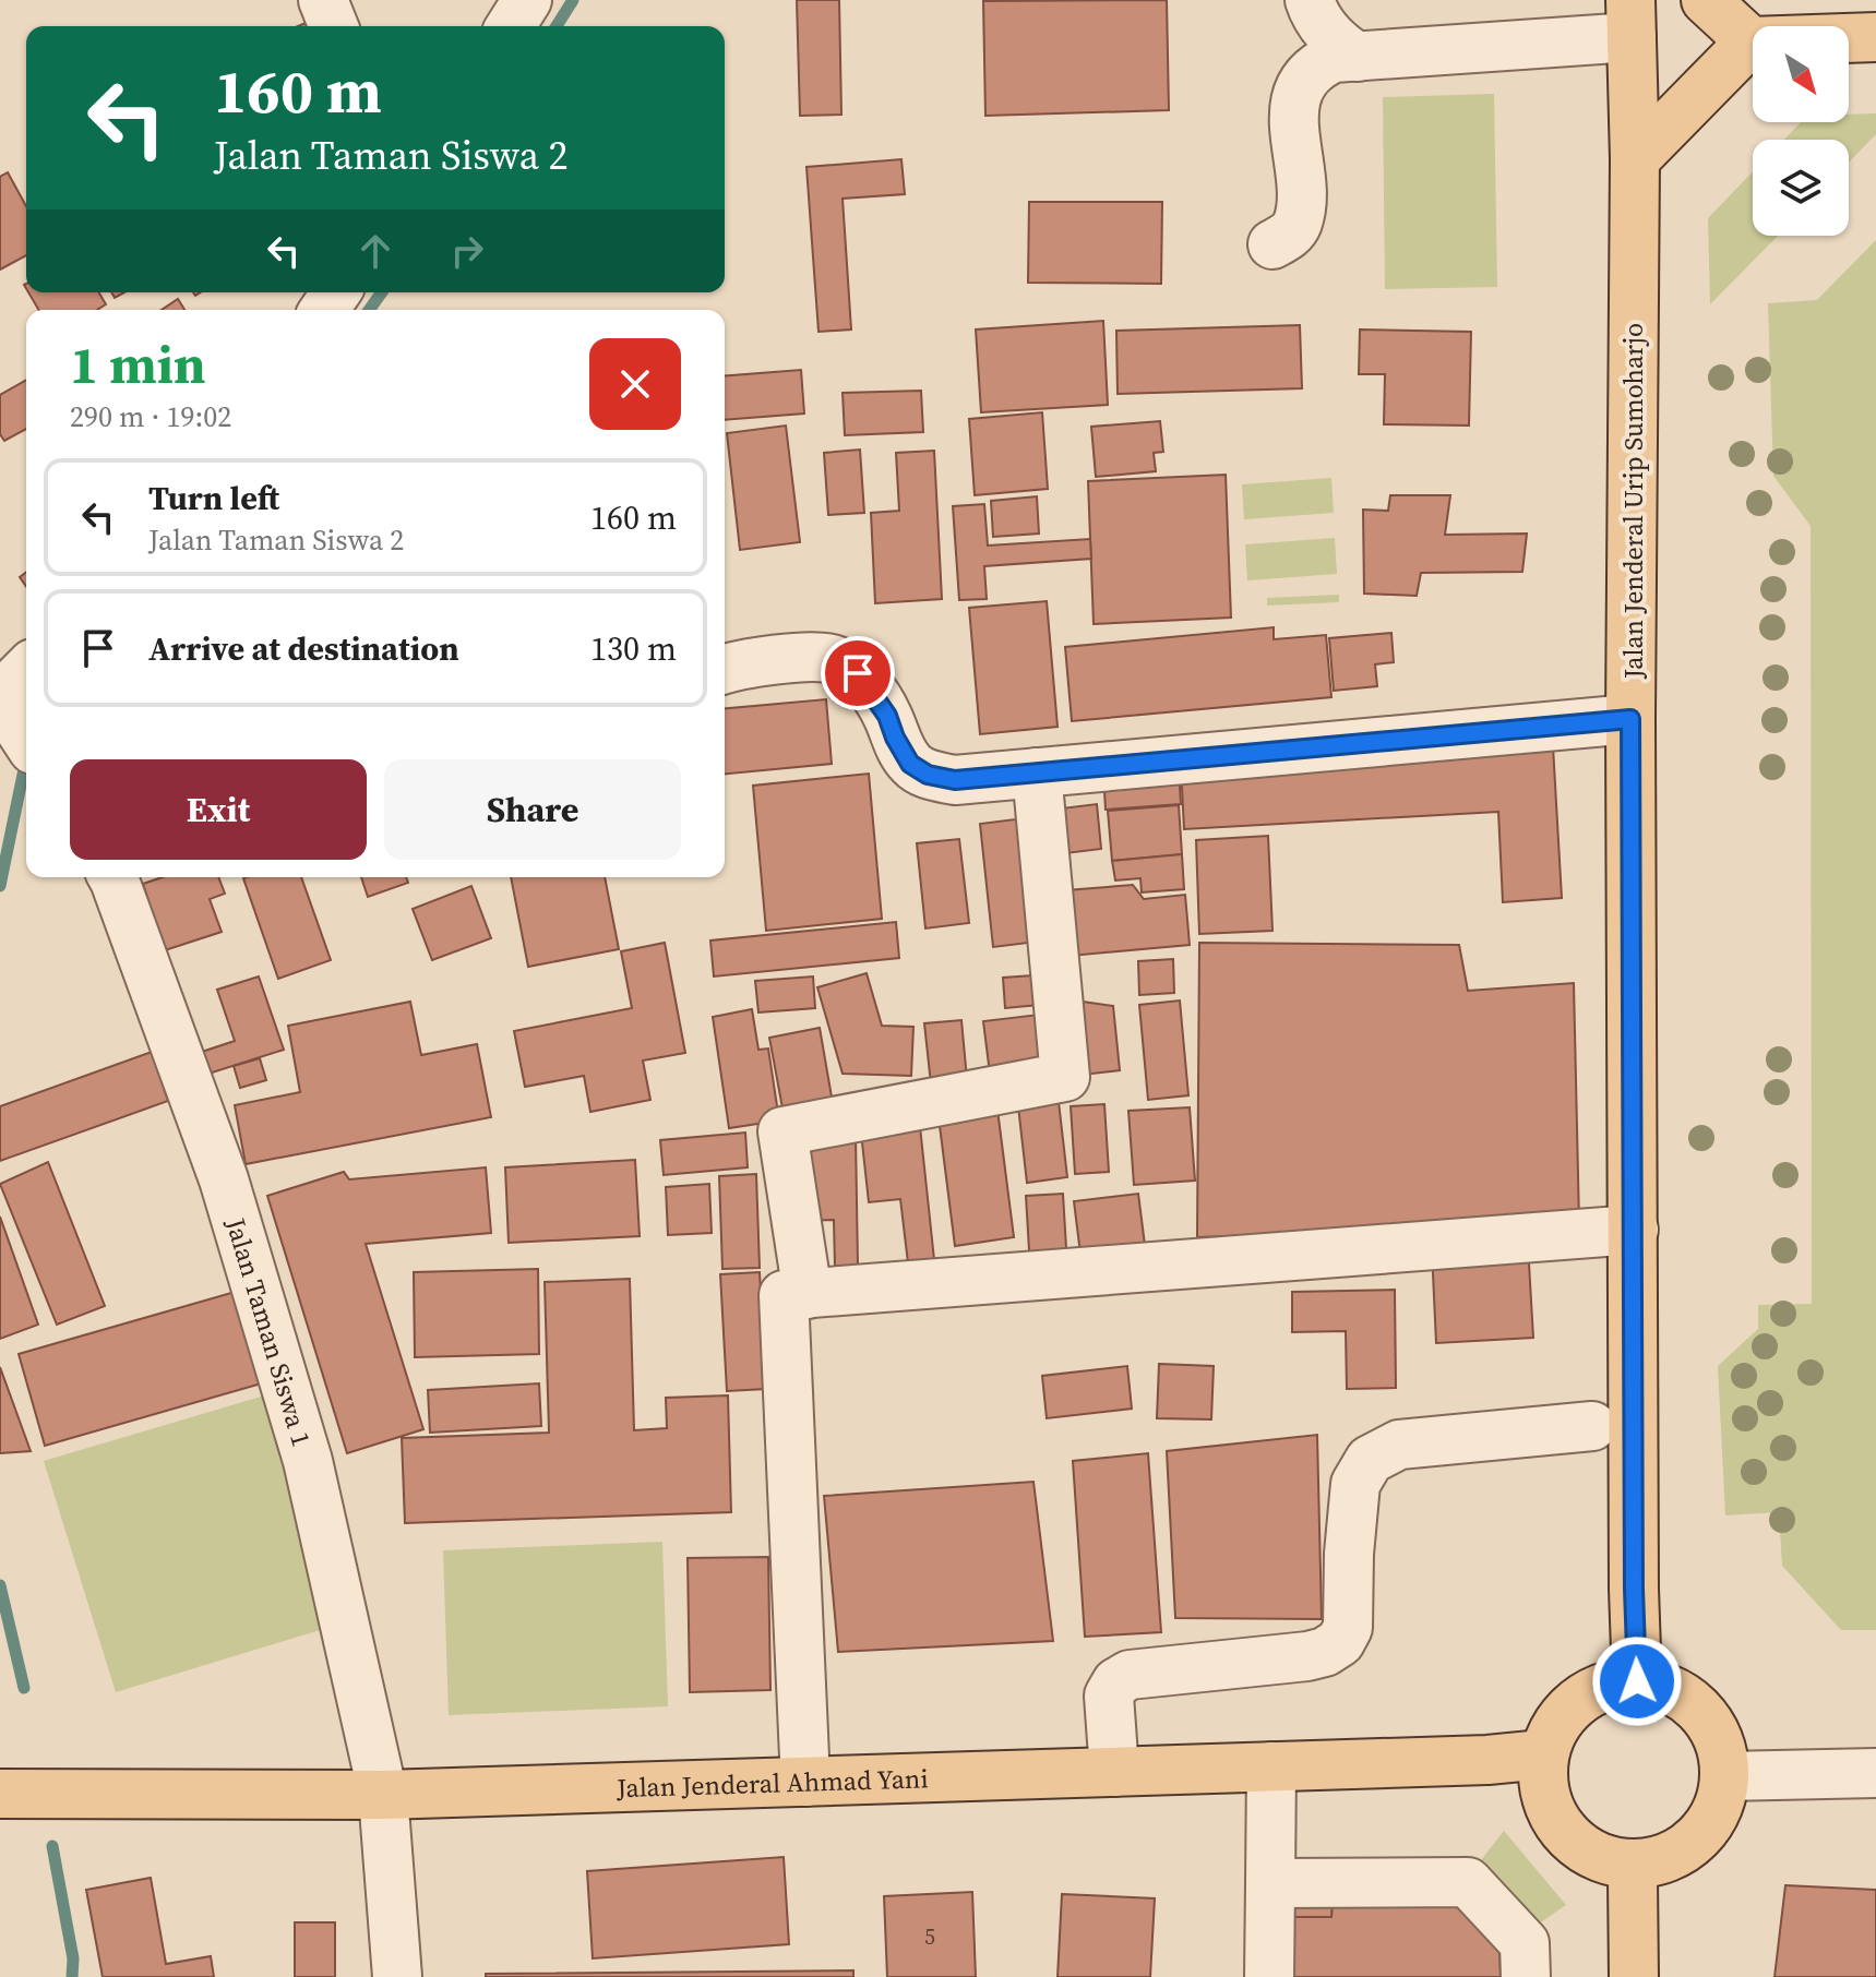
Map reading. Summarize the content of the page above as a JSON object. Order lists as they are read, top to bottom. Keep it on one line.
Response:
{"streets":{"main road":["Jalan Jenderal Urip Sumoharjo","Jalan Jenderal Ahmad Yani"],"street":["Jalan Taman Siswa 1"]},"crossings":[["Jalan Jenderal Urip Sumoharjo","Jalan Jenderal Ahmad Yani"],["Jalan Taman Siswa 1","Jalan Jenderal Ahmad Yani"]],"house_numbers":["5"],"north":"bottom right","page":{"turn":["160 m","Jalan Taman Siswa 2"],"heading":["1 min","290 m · 19:02"],"list":[{"name":"Turn left","note":"Jalan Taman Siswa 2","value":"160 m"},{"name":"Arrive at destination","value":"130 m"}],"buttons":["Exit","Share"]}}
